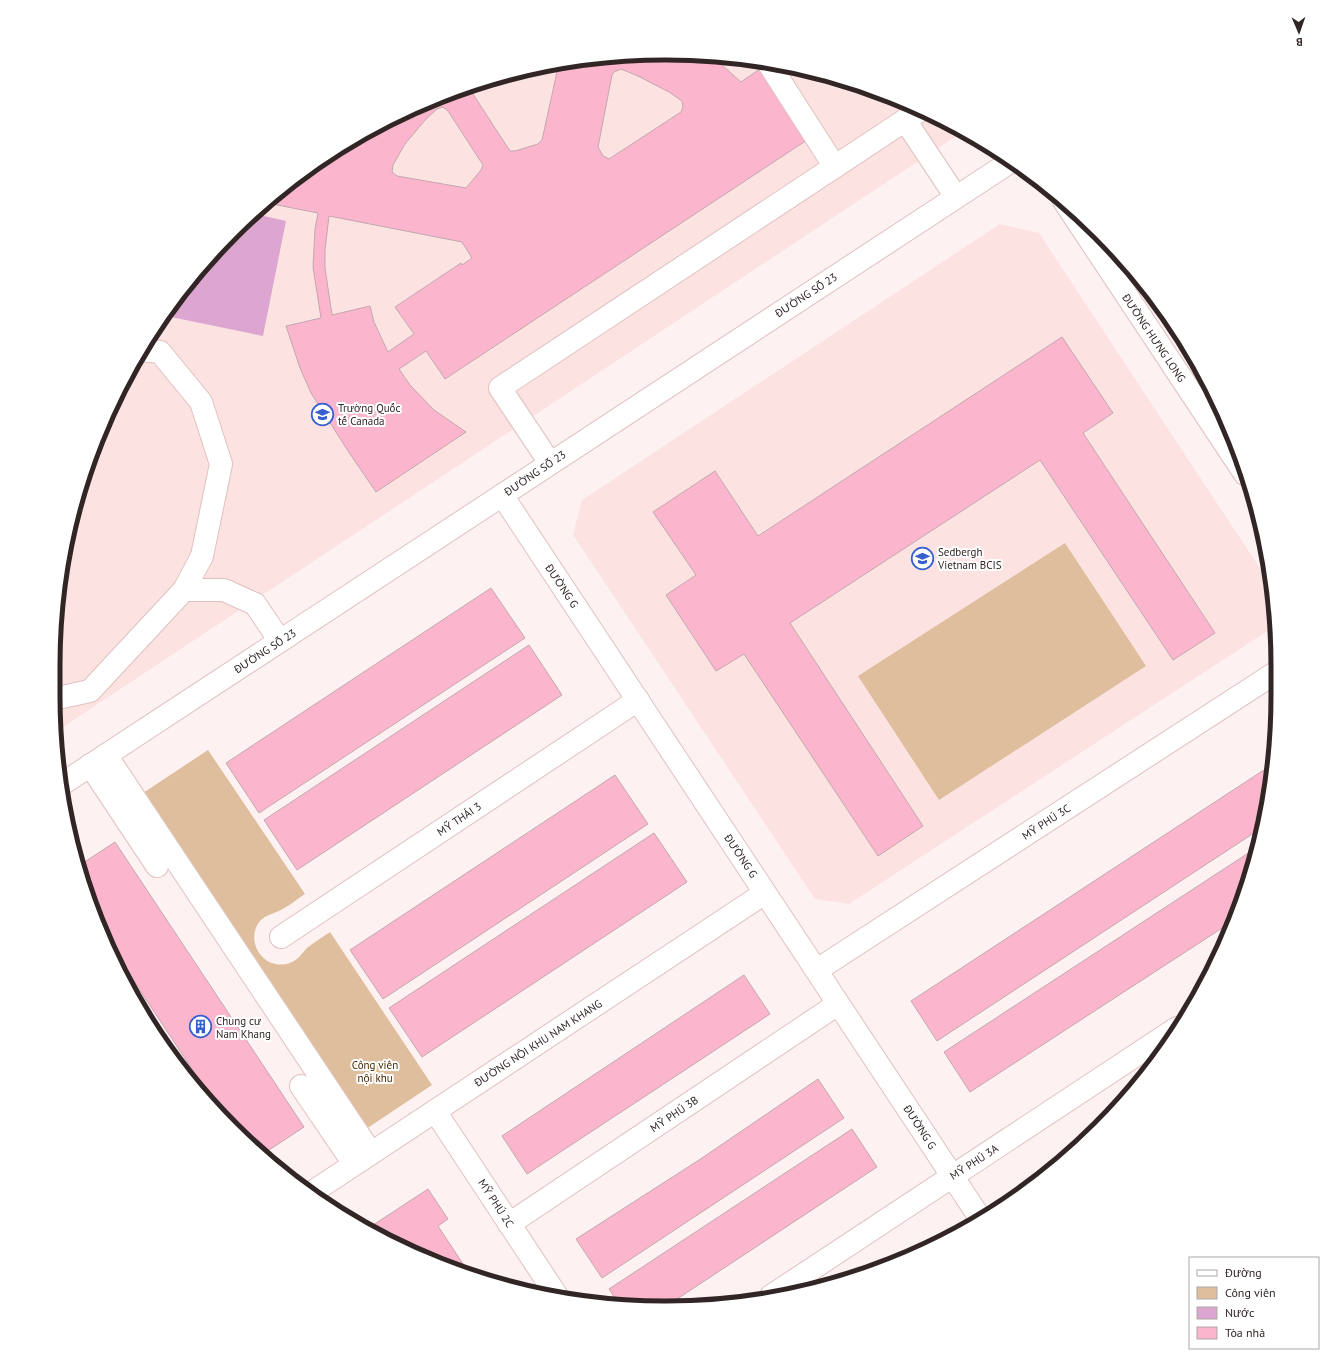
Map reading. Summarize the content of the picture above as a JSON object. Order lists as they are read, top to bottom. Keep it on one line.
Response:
{"streets":{"street":["ĐƯỜNG SỐ 23","ĐƯỜNG HƯNG LONG","ĐƯỜNG G","MỸ THÁI 3","MỸ PHÚ 3C","ĐƯỜNG NỘI KHU NAM KHANG","MỸ PHÚ 3B","MỸ PHÚ 3A","MỸ PHÚ 2C"]},"crossings":[["ĐƯỜNG SỐ 23","ĐƯỜNG G"],["ĐƯỜNG G","MỸ THÁI 3"],["ĐƯỜNG G","MỸ PHÚ 3C"],["ĐƯỜNG G","ĐƯỜNG NỘI KHU NAM KHANG"],["ĐƯỜNG G","MỸ PHÚ 3B"],["ĐƯỜNG G","MỸ PHÚ 3A"],["ĐƯỜNG NỘI KHU NAM KHANG","MỸ PHÚ 2C"],["MỸ PHÚ 3B","MỸ PHÚ 2C"]],"parks":["Công viên nội khu"],"places":{"school or university":["Trường Quốc tế Canada","Sedbergh Vietnam BCIS"],"building":["Chung cư Nam Khang"]},"legend":["Đường","Công viên","Nước","Tòa nhà"],"north":"bottom"}
